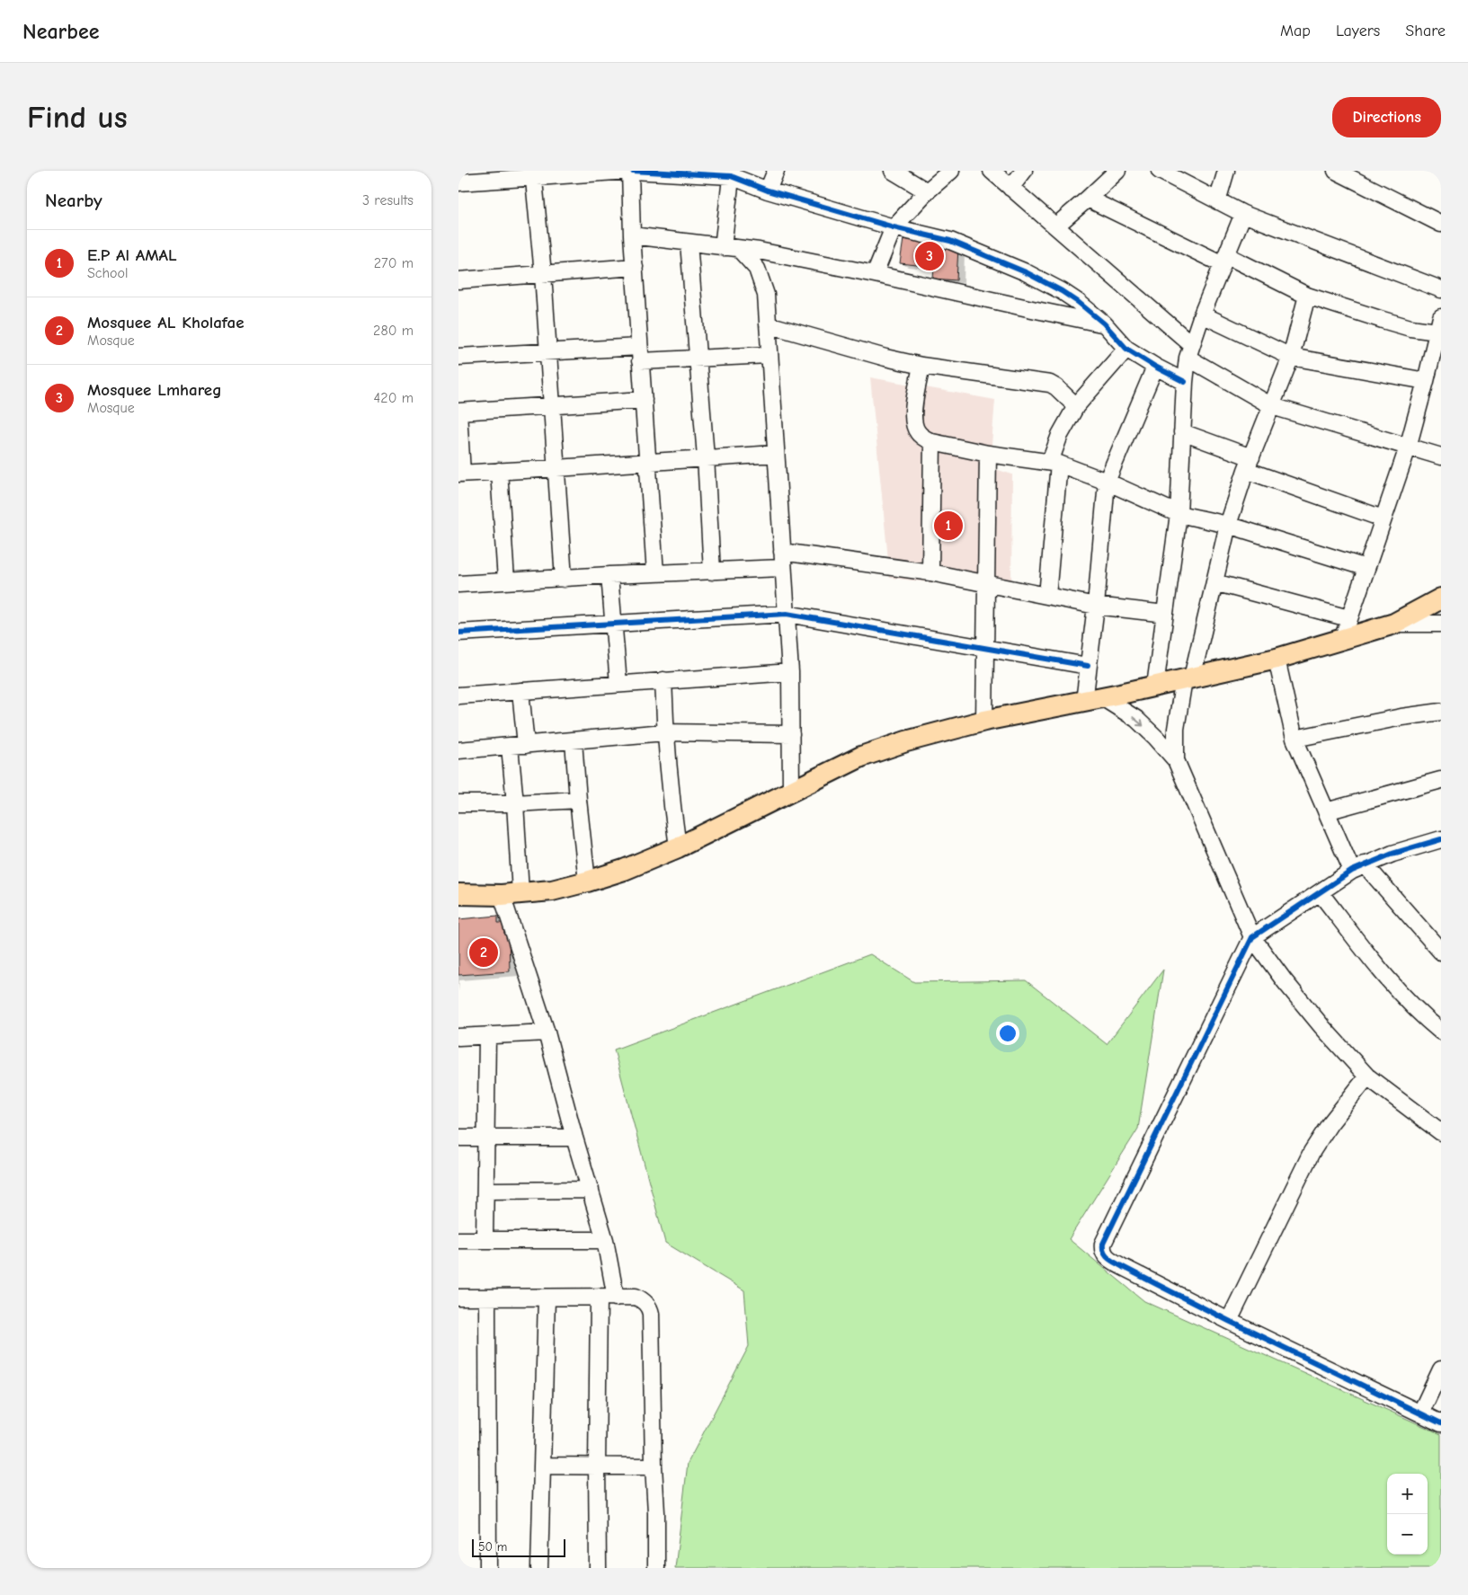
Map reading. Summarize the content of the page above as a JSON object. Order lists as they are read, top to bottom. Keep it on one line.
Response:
{"scale_bar":"50 m","page":{"header":"Nearbee","nav":["Map","Layers","Share"],"buttons":"Directions","title":"Find us","heading":["Nearby","3 results"],"list":[{"mark":"1","name":"E.P Al AMAL","note":"School","value":"270 m"},{"mark":"2","name":"Mosquee AL Kholafae","note":"Mosque","value":"280 m"},{"mark":"3","name":"Mosquee Lmhareg","note":"Mosque","value":"420 m"}],"pins":["3","1","2"],"map_buttons":["+","−"],"scale":"50 m"}}
